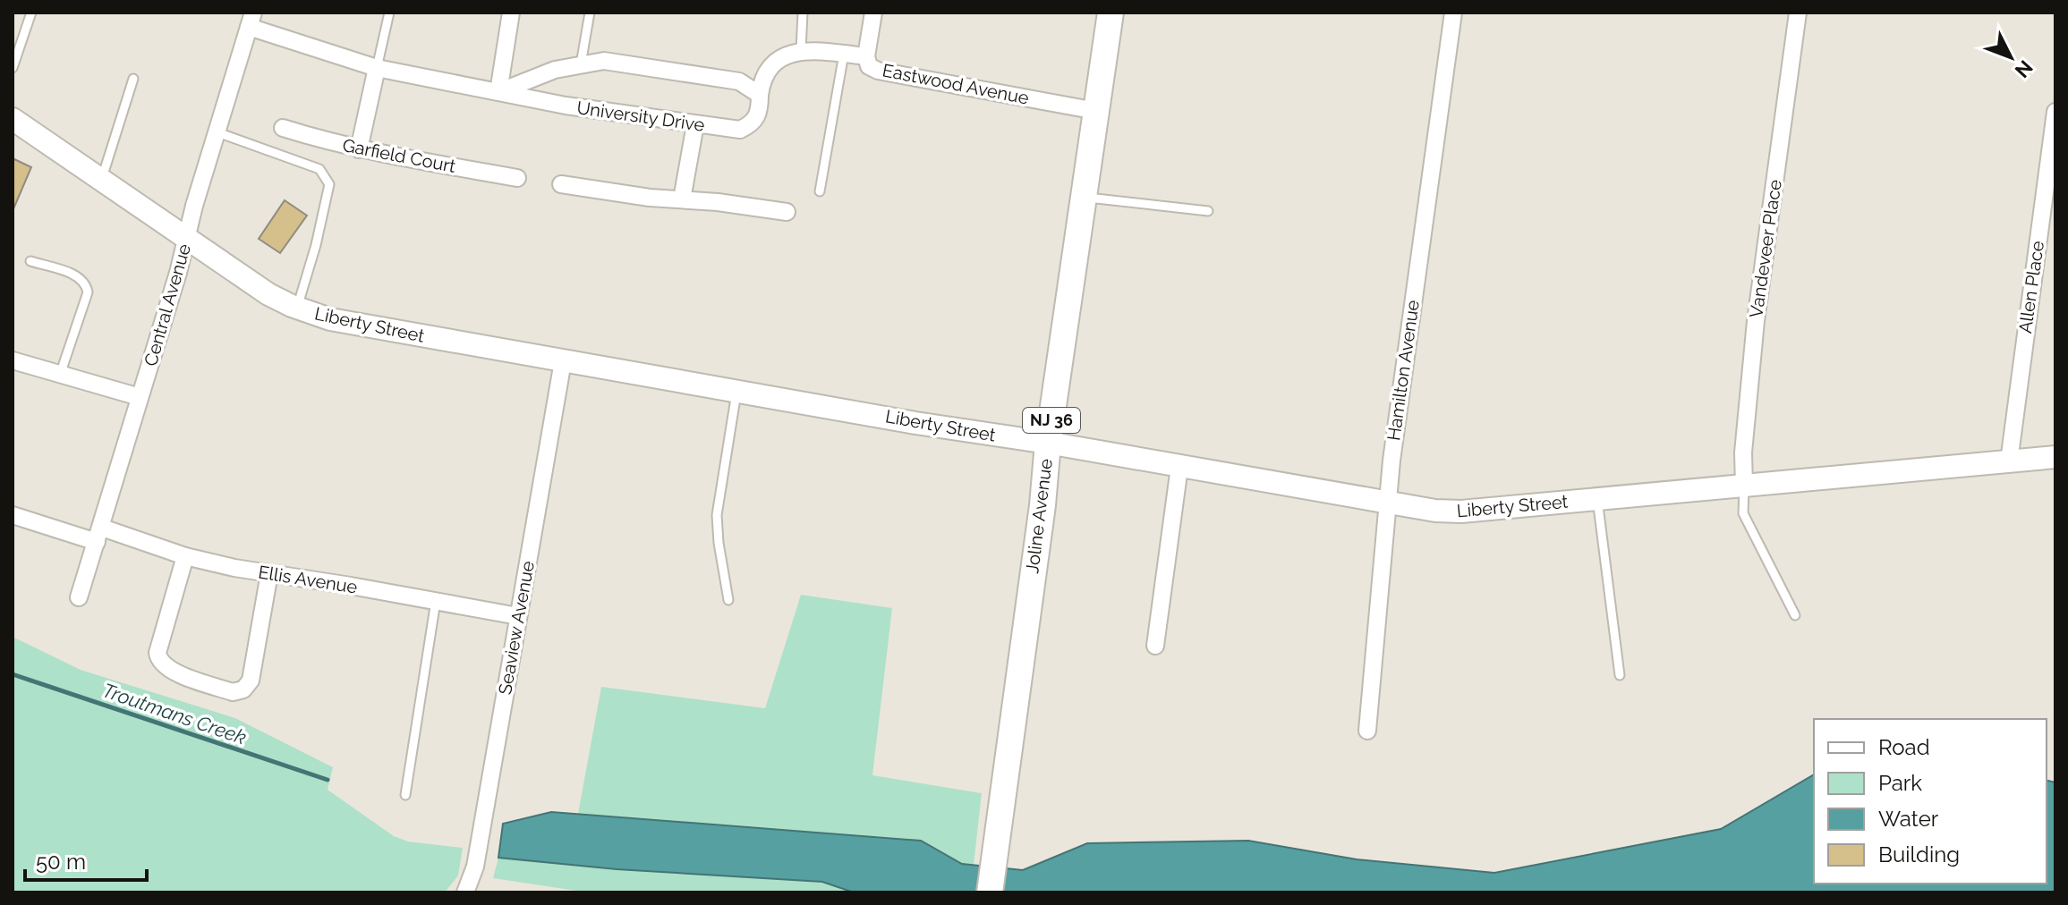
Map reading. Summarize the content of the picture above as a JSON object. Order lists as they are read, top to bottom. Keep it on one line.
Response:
{"streets":{"main road":["NJ 36","Joline Avenue"],"street":["Eastwood Avenue","University Drive","Garfield Court","Vandeveer Place","Allen Place","Central Avenue","Liberty Street","Hamilton Avenue","Ellis Avenue","Seaview Avenue"]},"crossings":[["Eastwood Avenue","Joline Avenue"],["University Drive","Central Avenue"],["Vandeveer Place","Liberty Street"],["Allen Place","Liberty Street"],["Central Avenue","Liberty Street"],["Central Avenue","Ellis Avenue"],["Liberty Street","Hamilton Avenue"],["Liberty Street","Joline Avenue"],["Liberty Street","Seaview Avenue"],["Ellis Avenue","Seaview Avenue"]],"water":["Troutmans Creek"],"legend":["Road","Park","Water","Building"],"scale_bar":"50 m","north":"bottom right"}
